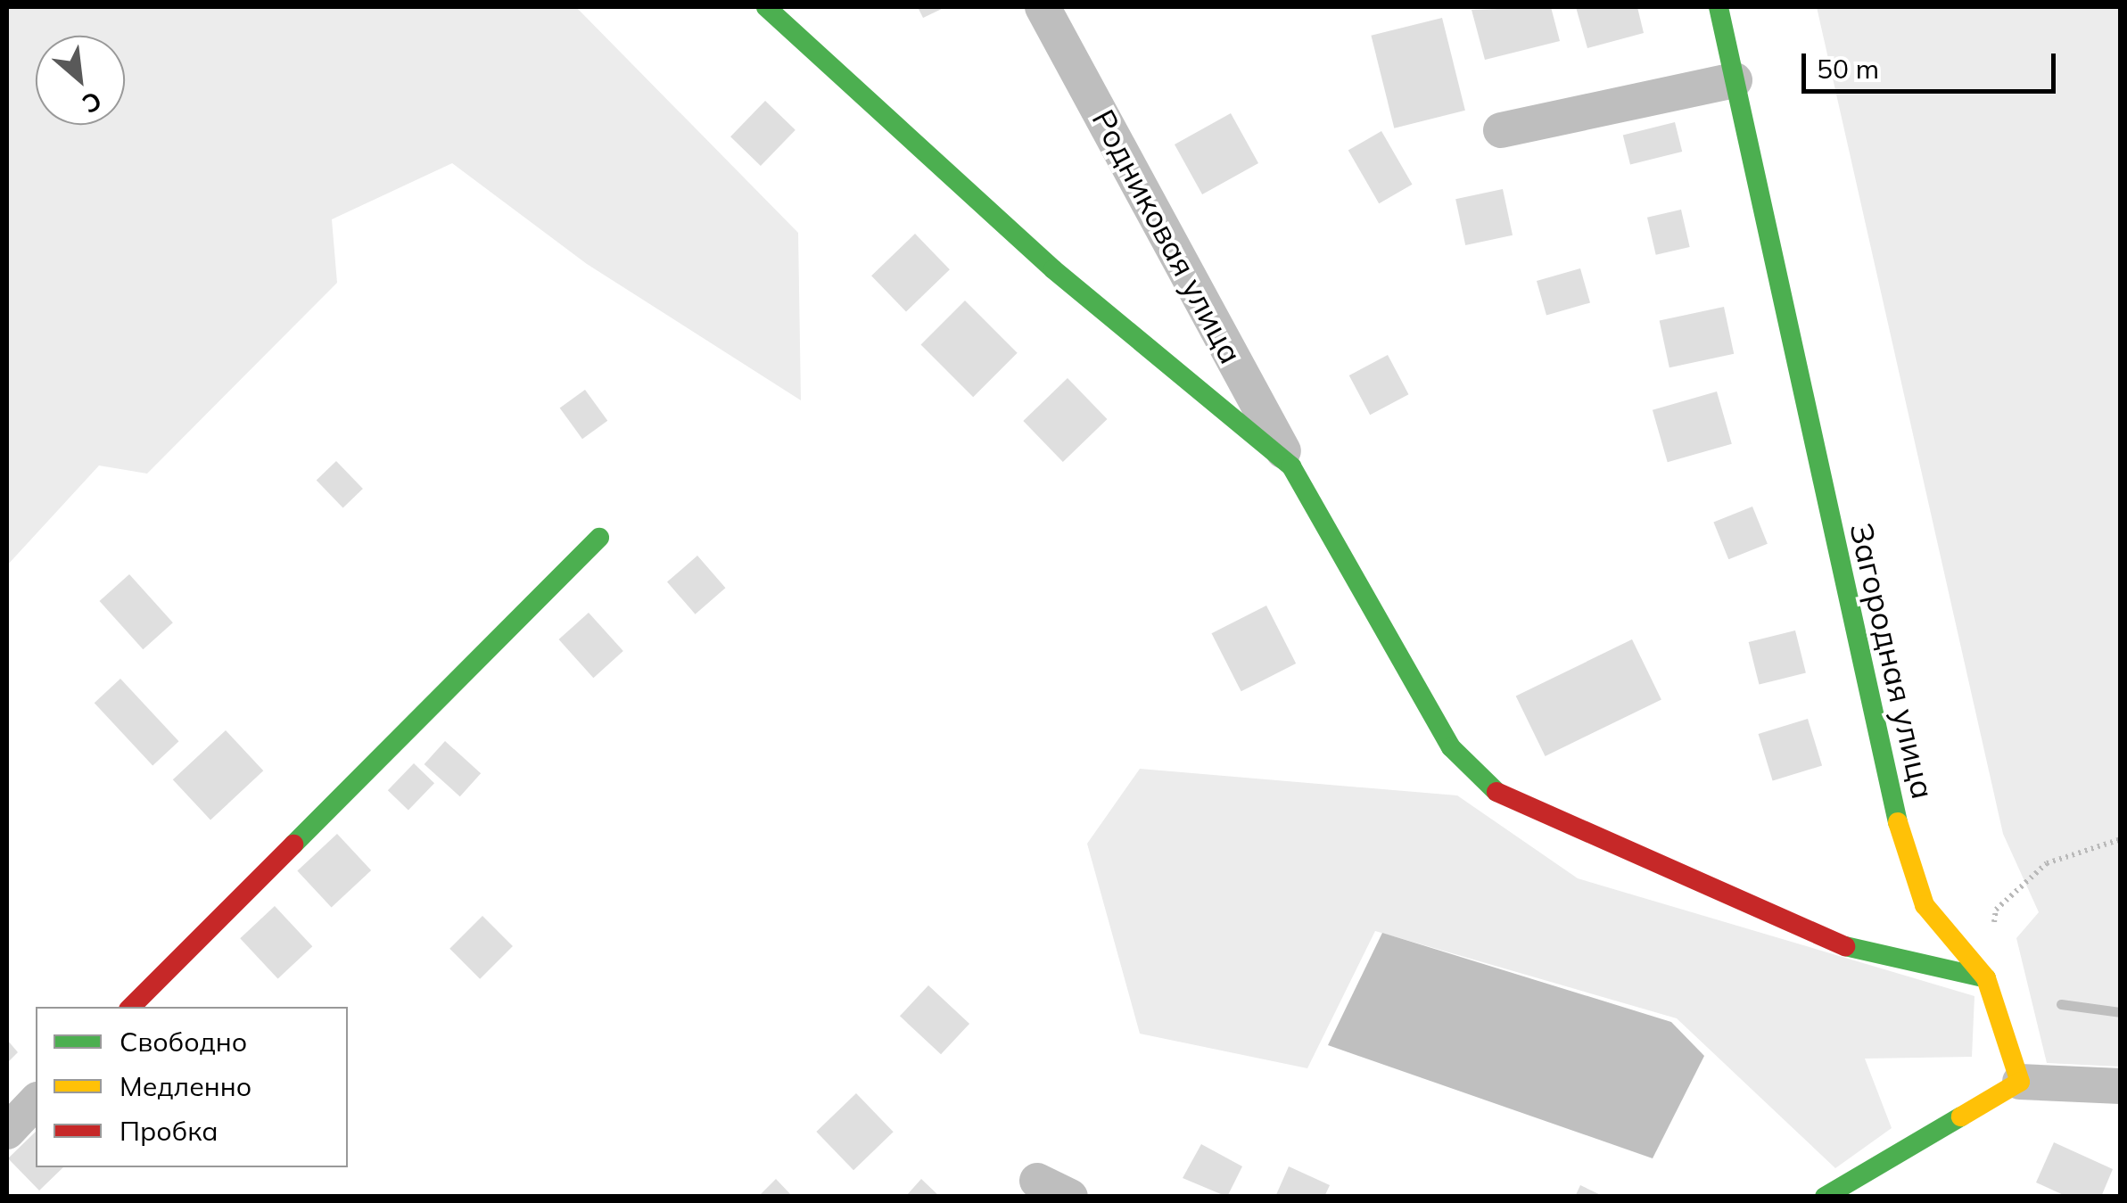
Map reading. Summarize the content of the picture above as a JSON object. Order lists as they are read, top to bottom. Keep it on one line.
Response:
{"streets":{"street":["Родниковая улица","Загородная улица"]},"legend":["Свободно","Медленно","Пробка"],"scale_bar":"50 m","north":"bottom right"}
